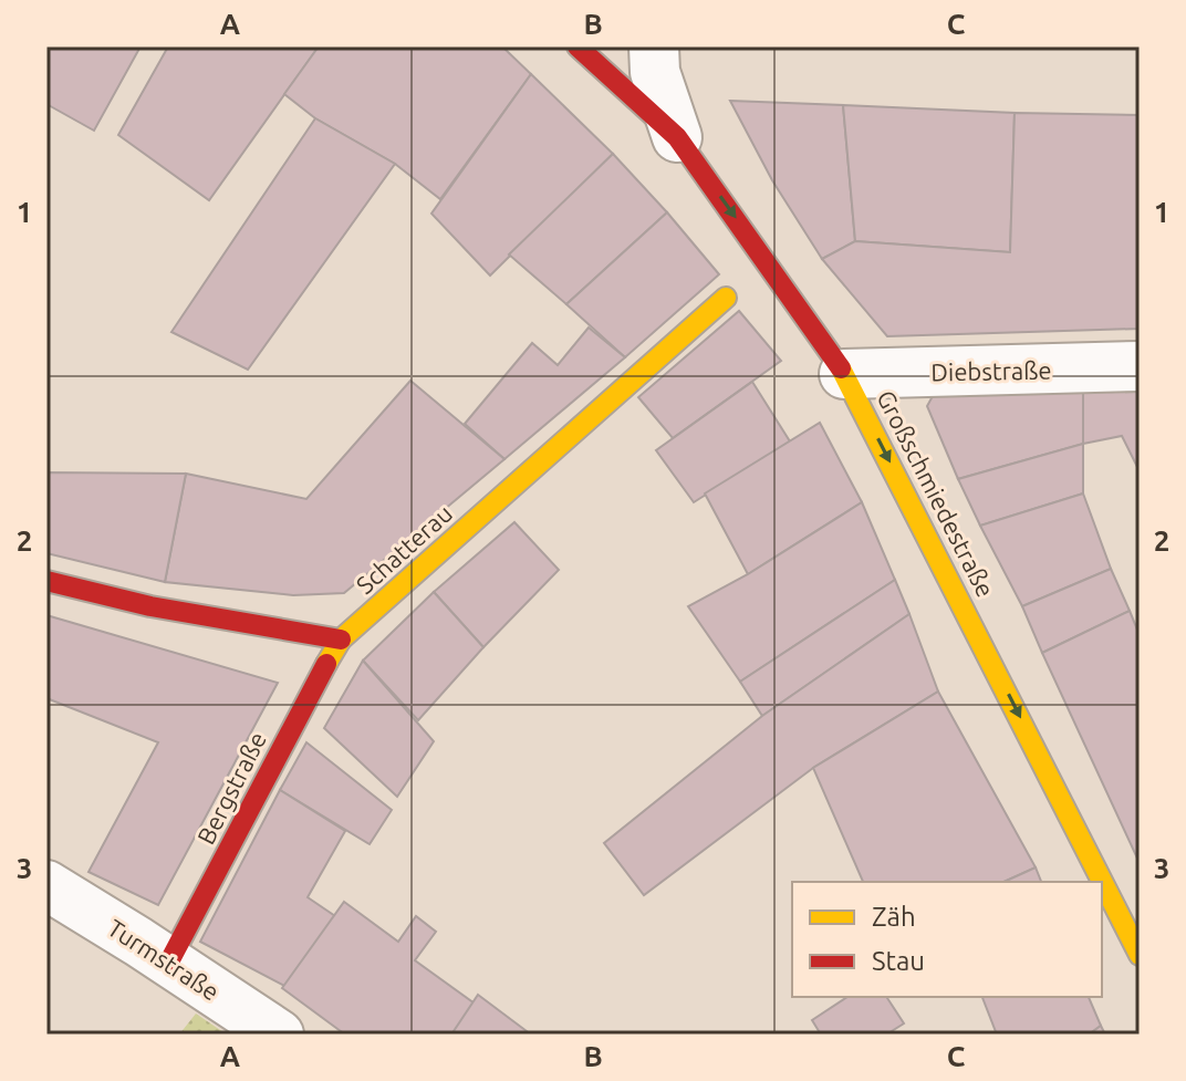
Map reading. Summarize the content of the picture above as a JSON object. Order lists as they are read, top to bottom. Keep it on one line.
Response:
{"streets":{"street":["Diebstraße","Großschmiedestraße","Schatterau","Bergstraße","Turmstraße"]},"crossings":[["Diebstraße","Großschmiedestraße"],["Schatterau","Bergstraße"],["Bergstraße","Turmstraße"]],"one_way":["Großschmiedestraße"],"legend":["Zäh","Stau"],"grid":{"columns":["A","B","C"],"rows":["1","2","3"]}}
